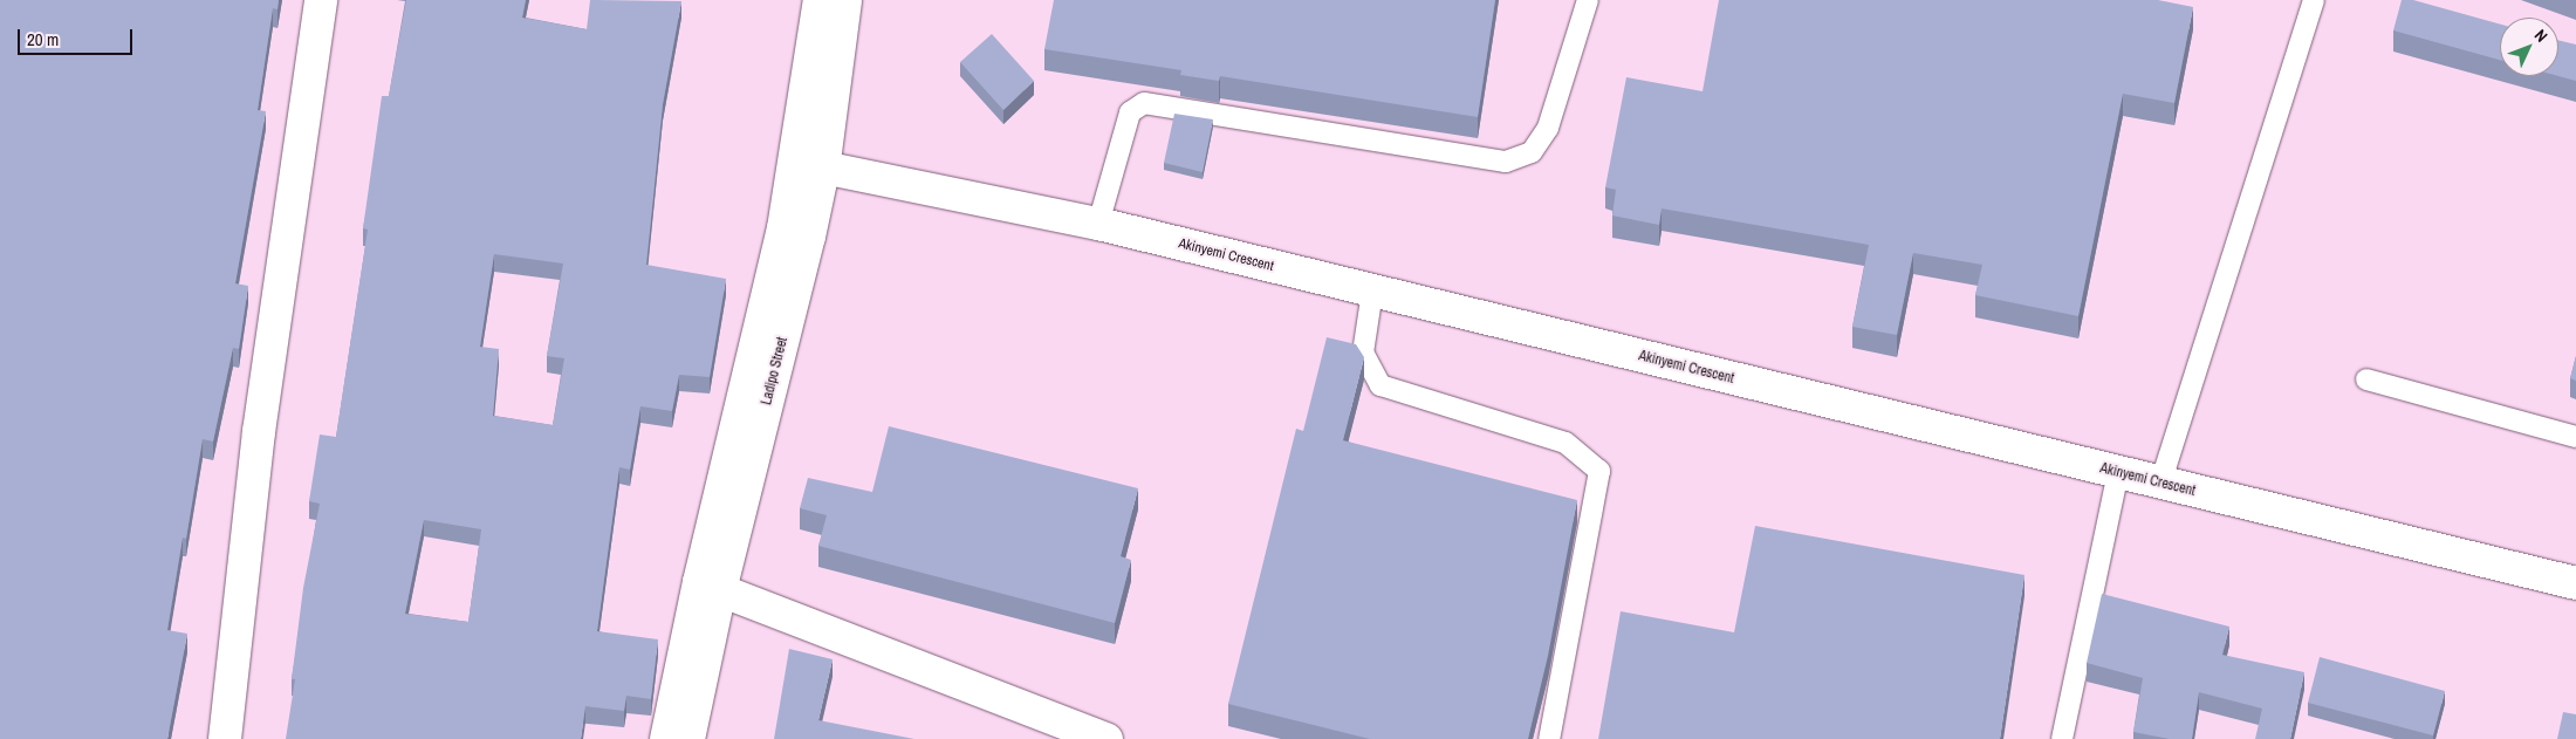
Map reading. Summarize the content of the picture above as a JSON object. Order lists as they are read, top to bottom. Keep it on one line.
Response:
{"streets":{"street":["Akinyemi Crescent","Ladipo Street"]},"crossings":[["Akinyemi Crescent","Ladipo Street"]],"scale_bar":"20 m","north":"top right"}
